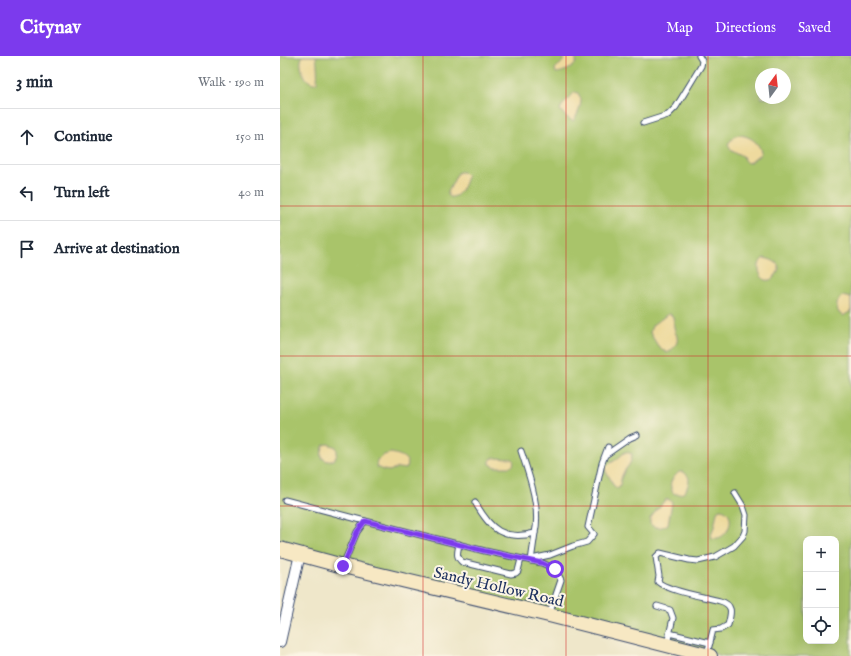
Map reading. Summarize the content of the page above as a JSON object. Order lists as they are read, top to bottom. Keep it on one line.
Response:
{"streets":{"street":["Sandy Hollow Road"]},"north":"top","page":{"header":"Citynav","nav":["Map","Directions","Saved"],"heading":["3 min","Walk · 190 m"],"list":[["Continue","150 m"],["Turn left","40 m"],"Arrive at destination"],"map_buttons":["+","−"]}}
